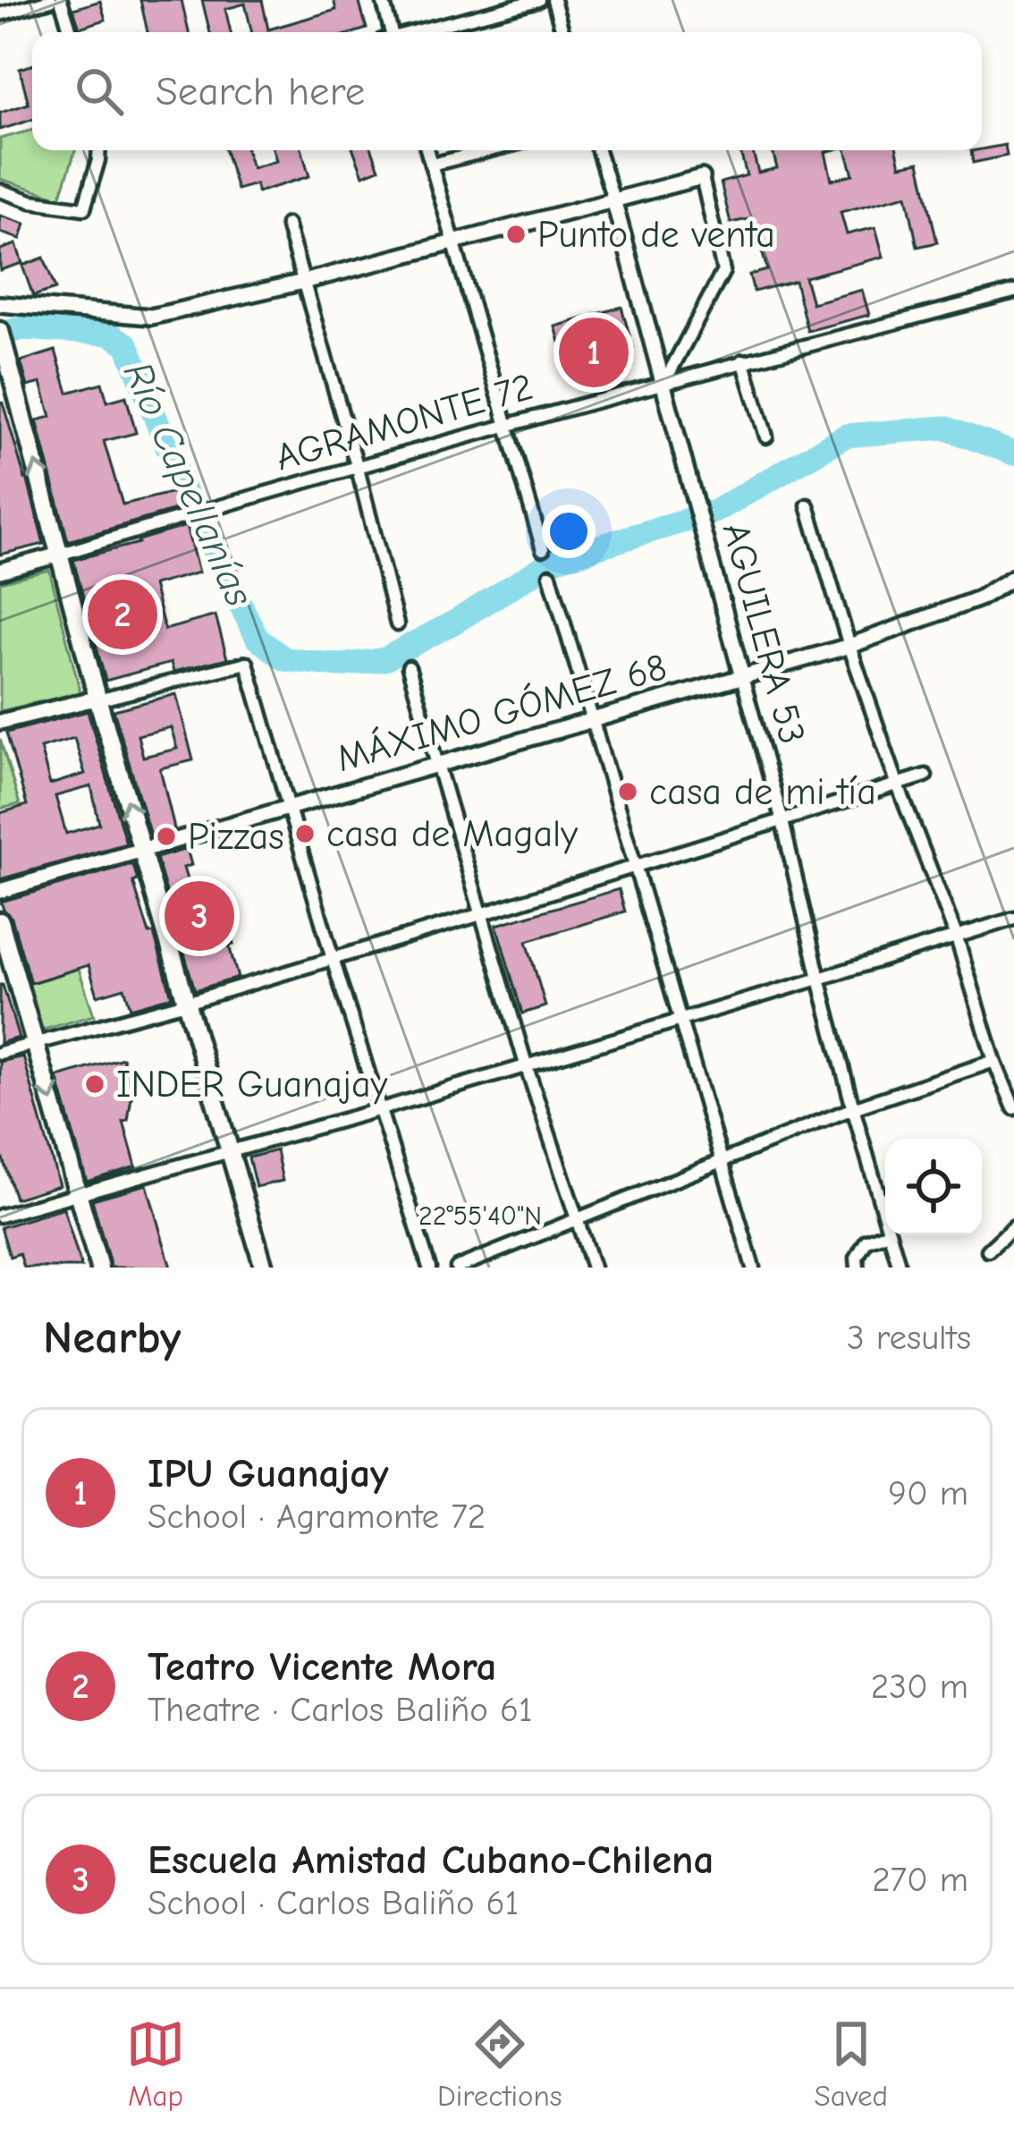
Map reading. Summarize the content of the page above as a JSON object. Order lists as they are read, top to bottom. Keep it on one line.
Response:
{"streets":{"street":["AGRAMONTE 72","AGUILERA 53","MÁXIMO GÓMEZ 68"]},"crossings":[["AGRAMONTE 72","AGUILERA 53"],["AGUILERA 53","MÁXIMO GÓMEZ 68"]],"water":["Río Capellanías"],"places":["Punto de venta","casa de mi tía","casa de Magaly","Pizzas","INDER Guanajay"],"page":{"search":"Search here","pins":["1","2","3"],"heading":["Nearby","3 results"],"list":[{"mark":"1","name":"IPU Guanajay","note":"School · Agramonte 72","value":"90 m"},{"mark":"2","name":"Teatro Vicente Mora","note":"Theatre · Carlos Baliño 61","value":"230 m"},{"mark":"3","name":"Escuela Amistad Cubano-Chilena","note":"School · Carlos Baliño 61","value":"270 m"}],"nav":["Map","Directions","Saved"]},"coordinates":["22°55'40\"N"]}
